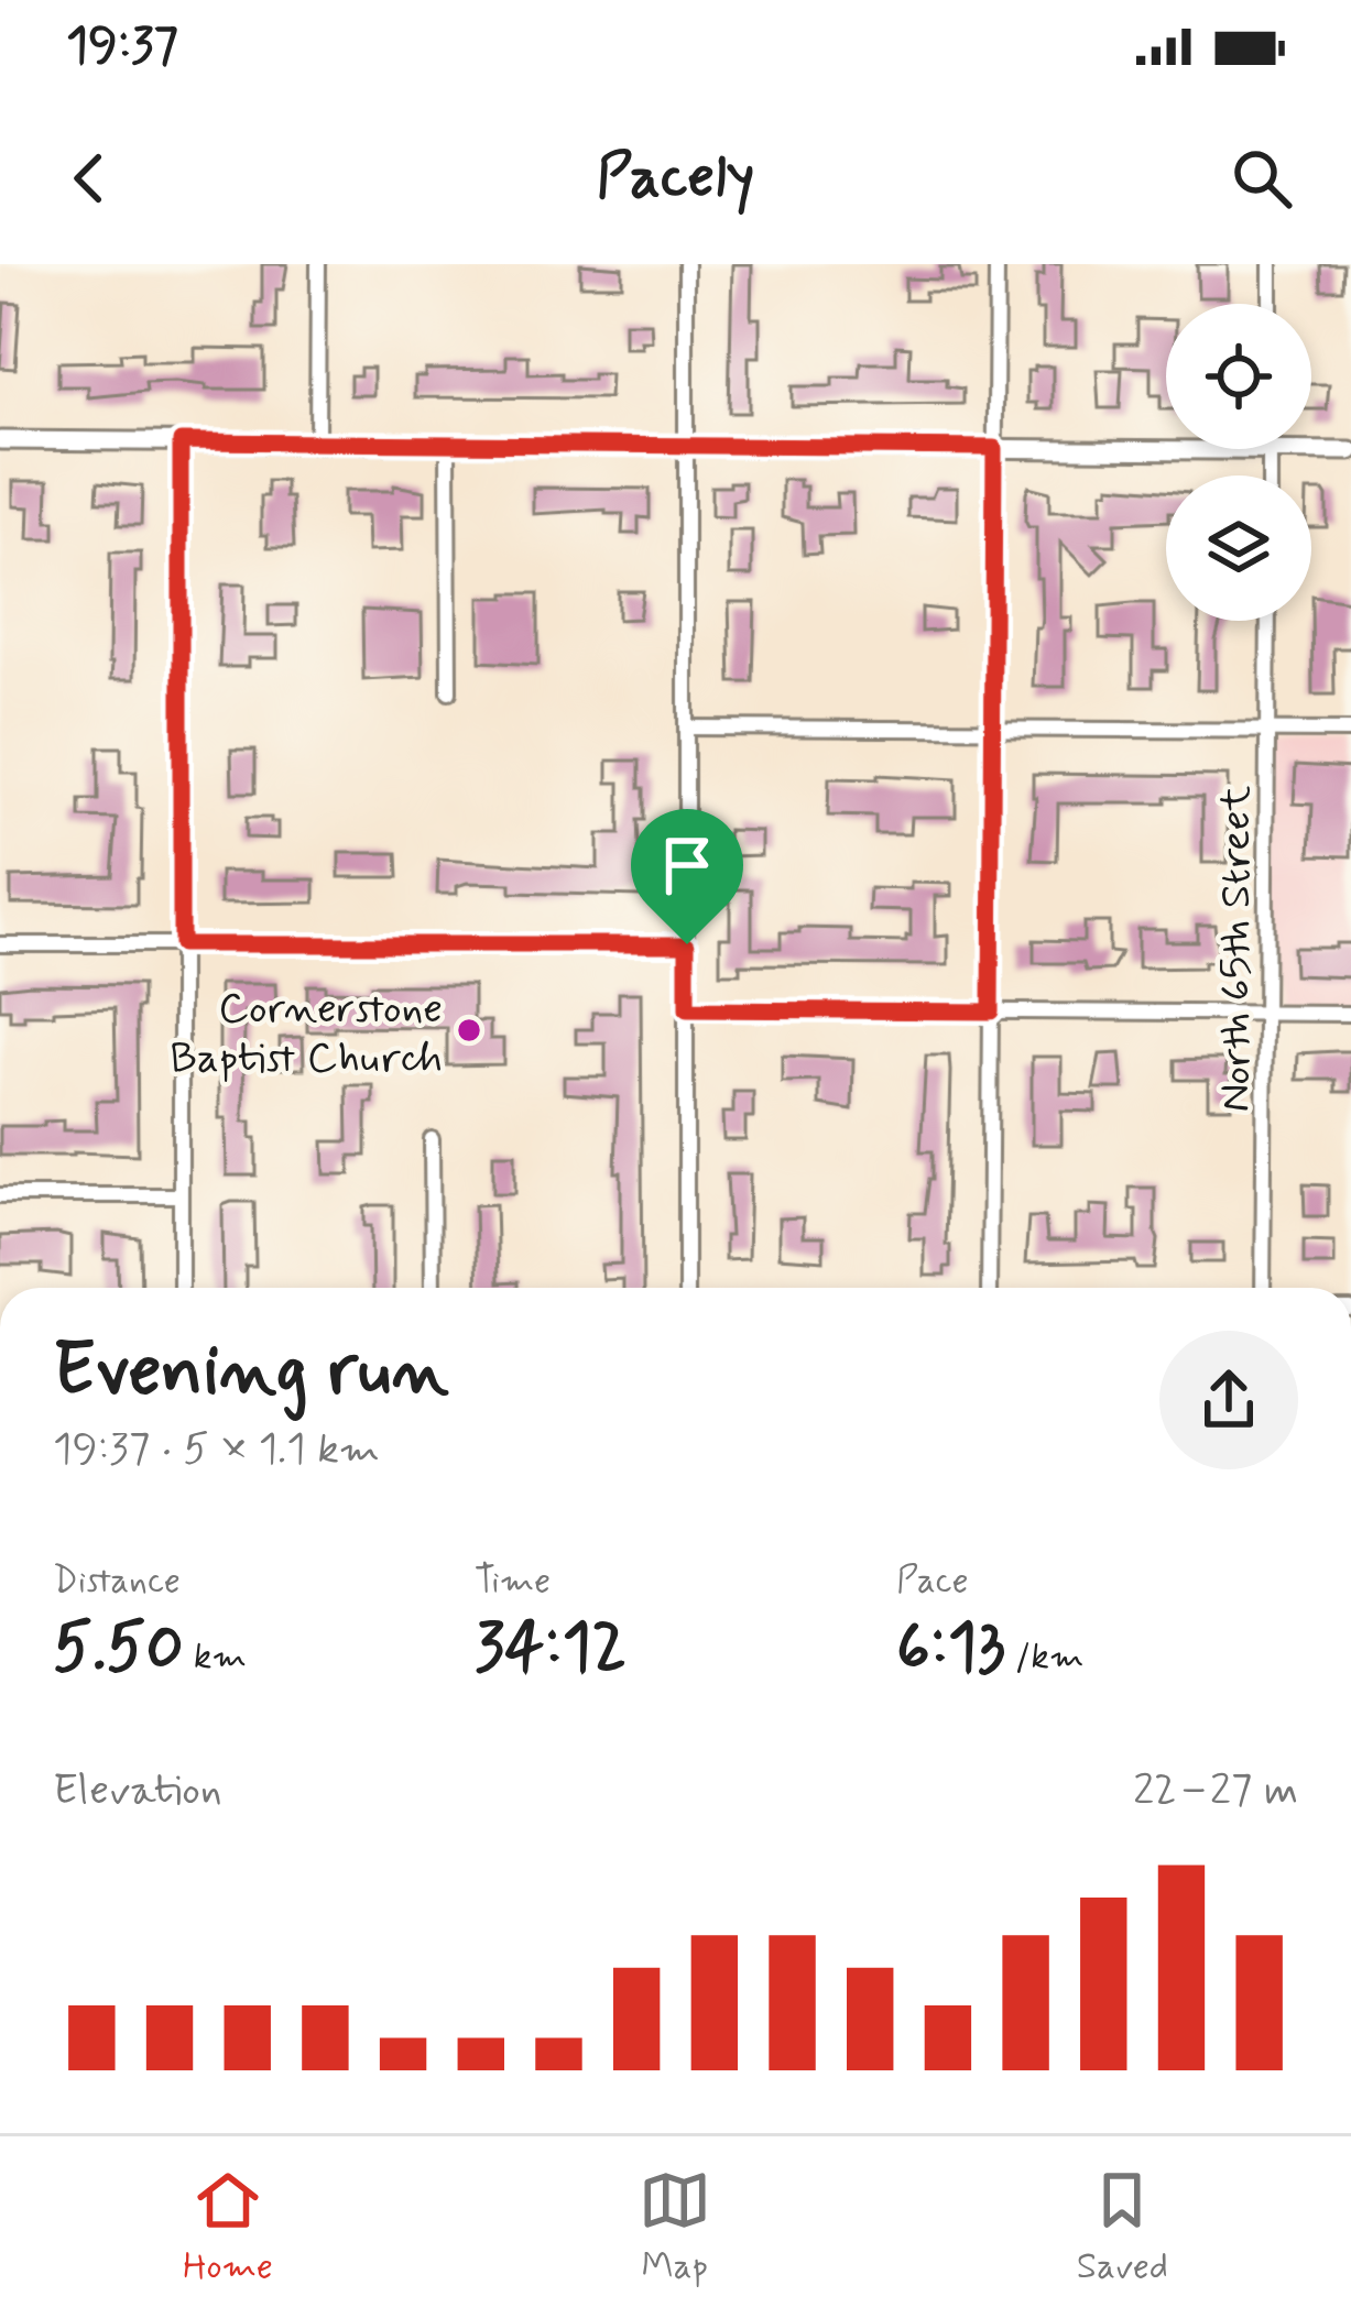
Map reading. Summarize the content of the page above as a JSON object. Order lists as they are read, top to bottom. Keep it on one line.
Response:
{"streets":{"street":["North 65th Street"]},"places":["Cornerstone Baptist Church"],"page":{"status":"19:37","header":"Pacely","heading":["Evening run","19:37 · 5 × 1.1 km"],"stats":[["Distance","5.50 km"],["Time","34:12"],["Pace","6:13 /km"]],"chart":["Elevation","22–27 m"],"tabs":["Home","Map","Saved"]}}
